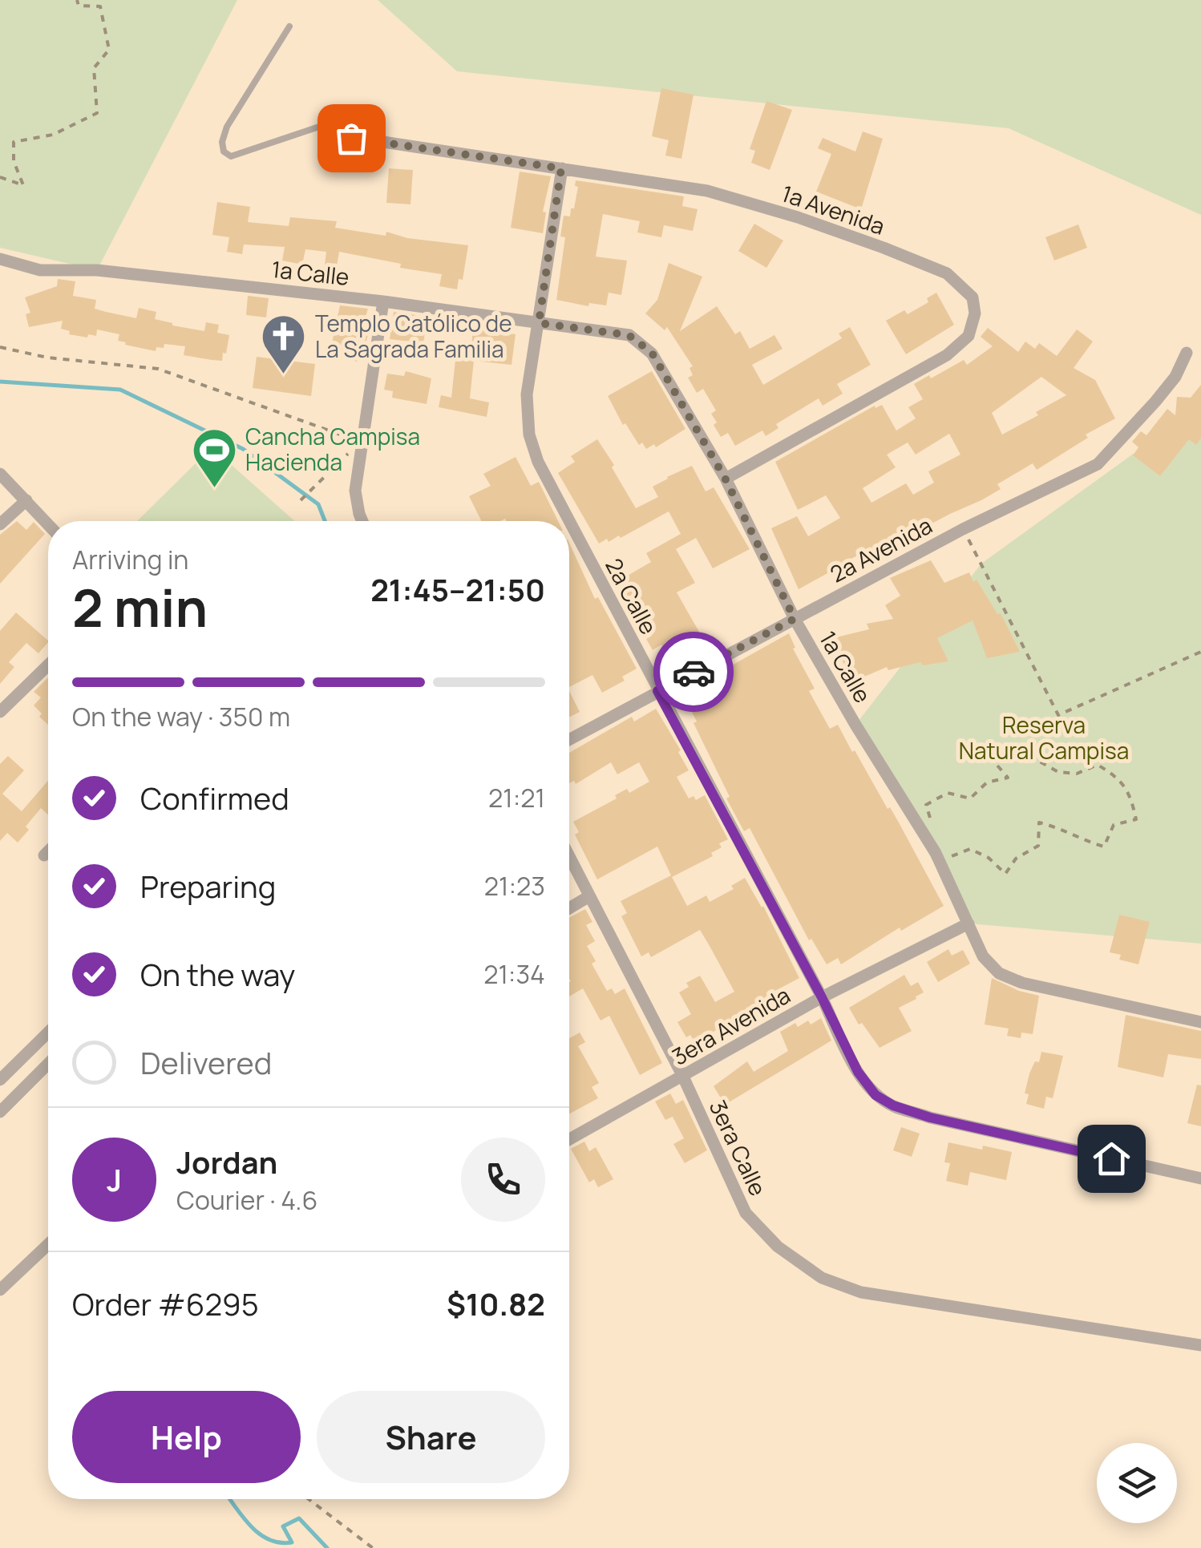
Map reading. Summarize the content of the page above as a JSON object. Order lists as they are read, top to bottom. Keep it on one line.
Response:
{"streets":{"street":["1a Avenida","1a Calle","2a Avenida","2a Calle","3era Avenida","3era Calle"]},"crossings":[["1a Avenida","1a Calle"],["1a Avenida","2a Calle"],["1a Calle","2a Avenida"],["1a Calle","2a Calle"],["1a Calle","3era Avenida"],["2a Avenida","2a Calle"],["2a Calle","3era Avenida"],["3era Avenida","3era Calle"]],"parks":["Reserva Natural Campisa"],"places":{"church":["Templo Católico de La Sagrada Familia"],"sports":["Cancha Campisa Hacienda"]},"page":{"heading":["2 min","Arriving in","21:45–21:50"],"panel":["Jordan","Courier · 4.6","Order #6295","$10.82"],"bar":"On the way · 350 m","list":[["Confirmed","21:21"],["Preparing","21:23"],["On the way","21:34"],"Delivered"],"round":"J","buttons":["Help","Share"]}}
